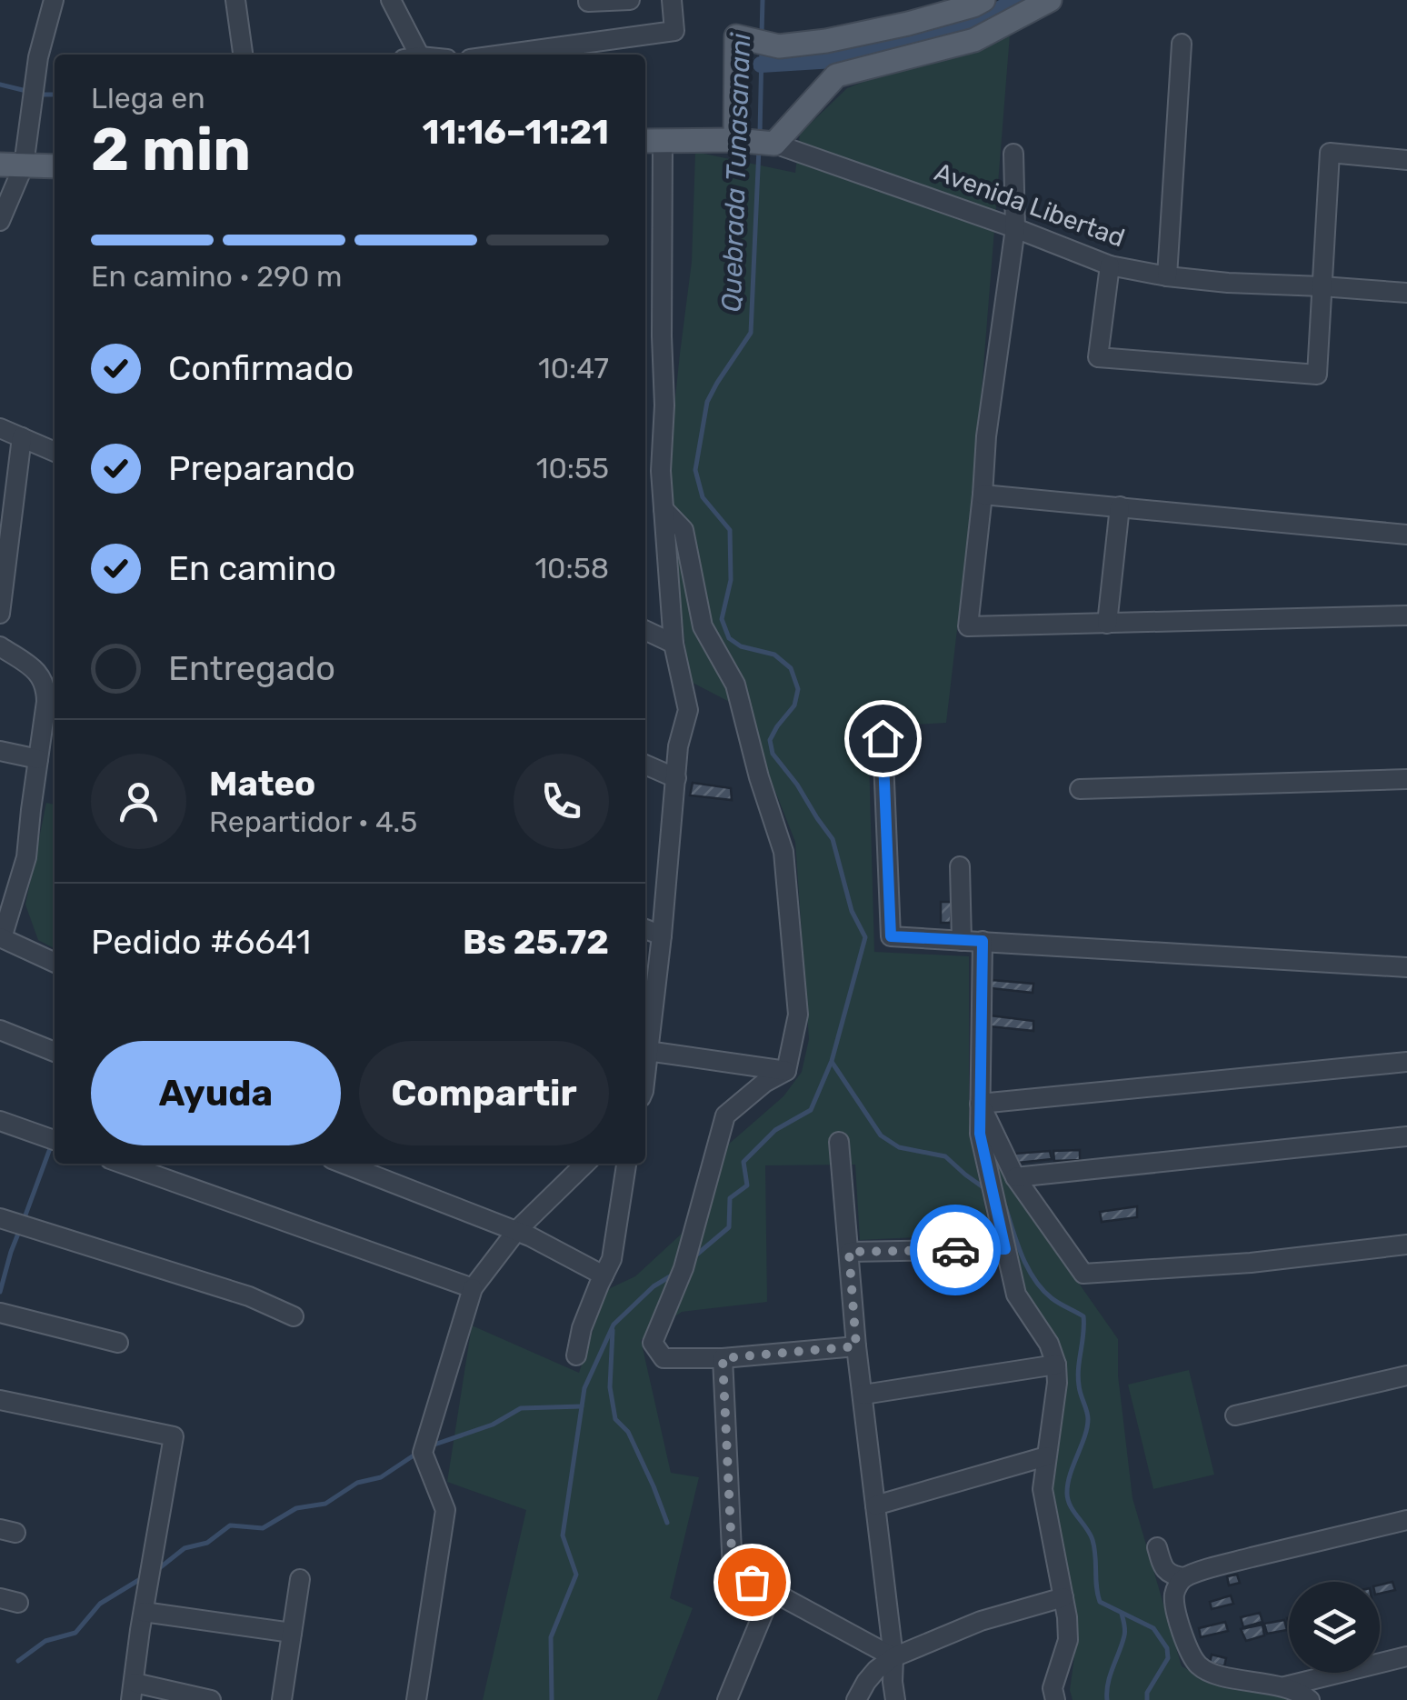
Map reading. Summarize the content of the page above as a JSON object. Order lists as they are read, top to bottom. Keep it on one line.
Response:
{"streets":{"main road":["Avenida Libertad"]},"water":["Quebrada Tunasanani"],"page":{"heading":["2 min","Llega en","11:16–11:21"],"panel":["Mateo","Repartidor · 4.5","Pedido #6641","Bs 25.72"],"bar":"En camino · 290 m","list":[["Confirmado","10:47"],["Preparando","10:55"],["En camino","10:58"],"Entregado"],"buttons":["Ayuda","Compartir"]}}
